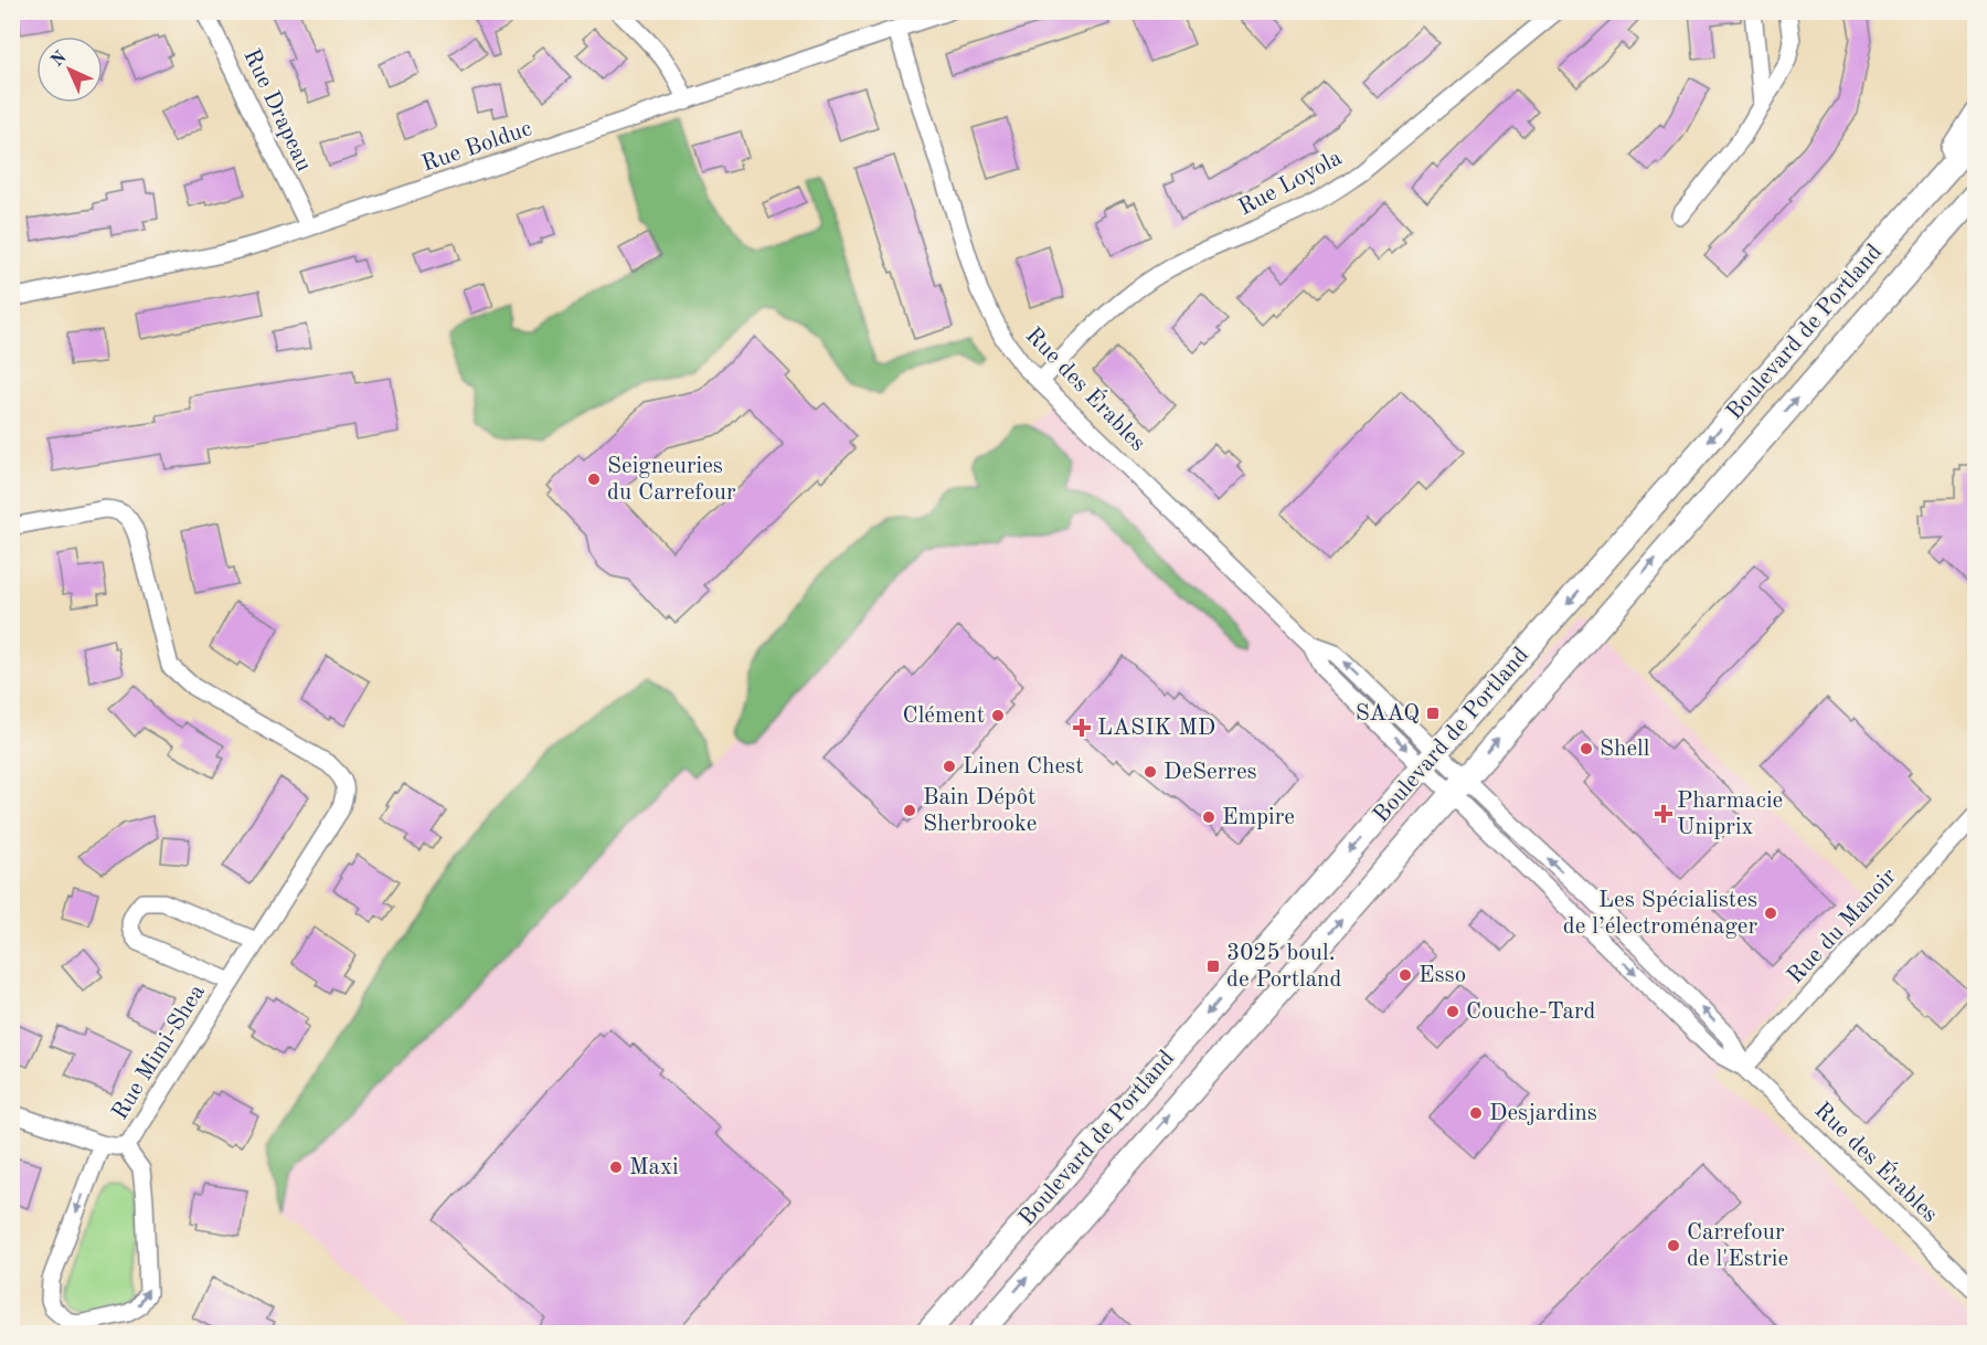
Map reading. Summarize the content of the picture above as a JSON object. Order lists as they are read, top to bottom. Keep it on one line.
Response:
{"streets":{"main road":["Boulevard de Portland"],"street":["Rue Drapeau","Rue Bolduc","Rue Loyola","Rue des Érables","Rue du Manoir","Rue Mimi-Shea"]},"crossings":[["Rue Drapeau","Rue Bolduc"],["Rue Bolduc","Rue des Érables"],["Rue Loyola","Rue des Érables"],["Boulevard de Portland","Rue des Érables"],["Rue des Érables","Rue du Manoir"]],"places":{"other":["Seigneuries du Carrefour","Clément","Shell","Linen Chest","DeSerres","Bain Dépôt Sherbrooke","Empire","Les Spécialistes de l’électroménager","Esso","Couche-Tard","Desjardins","Maxi","Carrefour de l'Estrie"],"transit":["SAAQ","3025 boul. de Portland"],"health":["LASIK MD","Pharmacie Uniprix"]},"north":"top left"}
